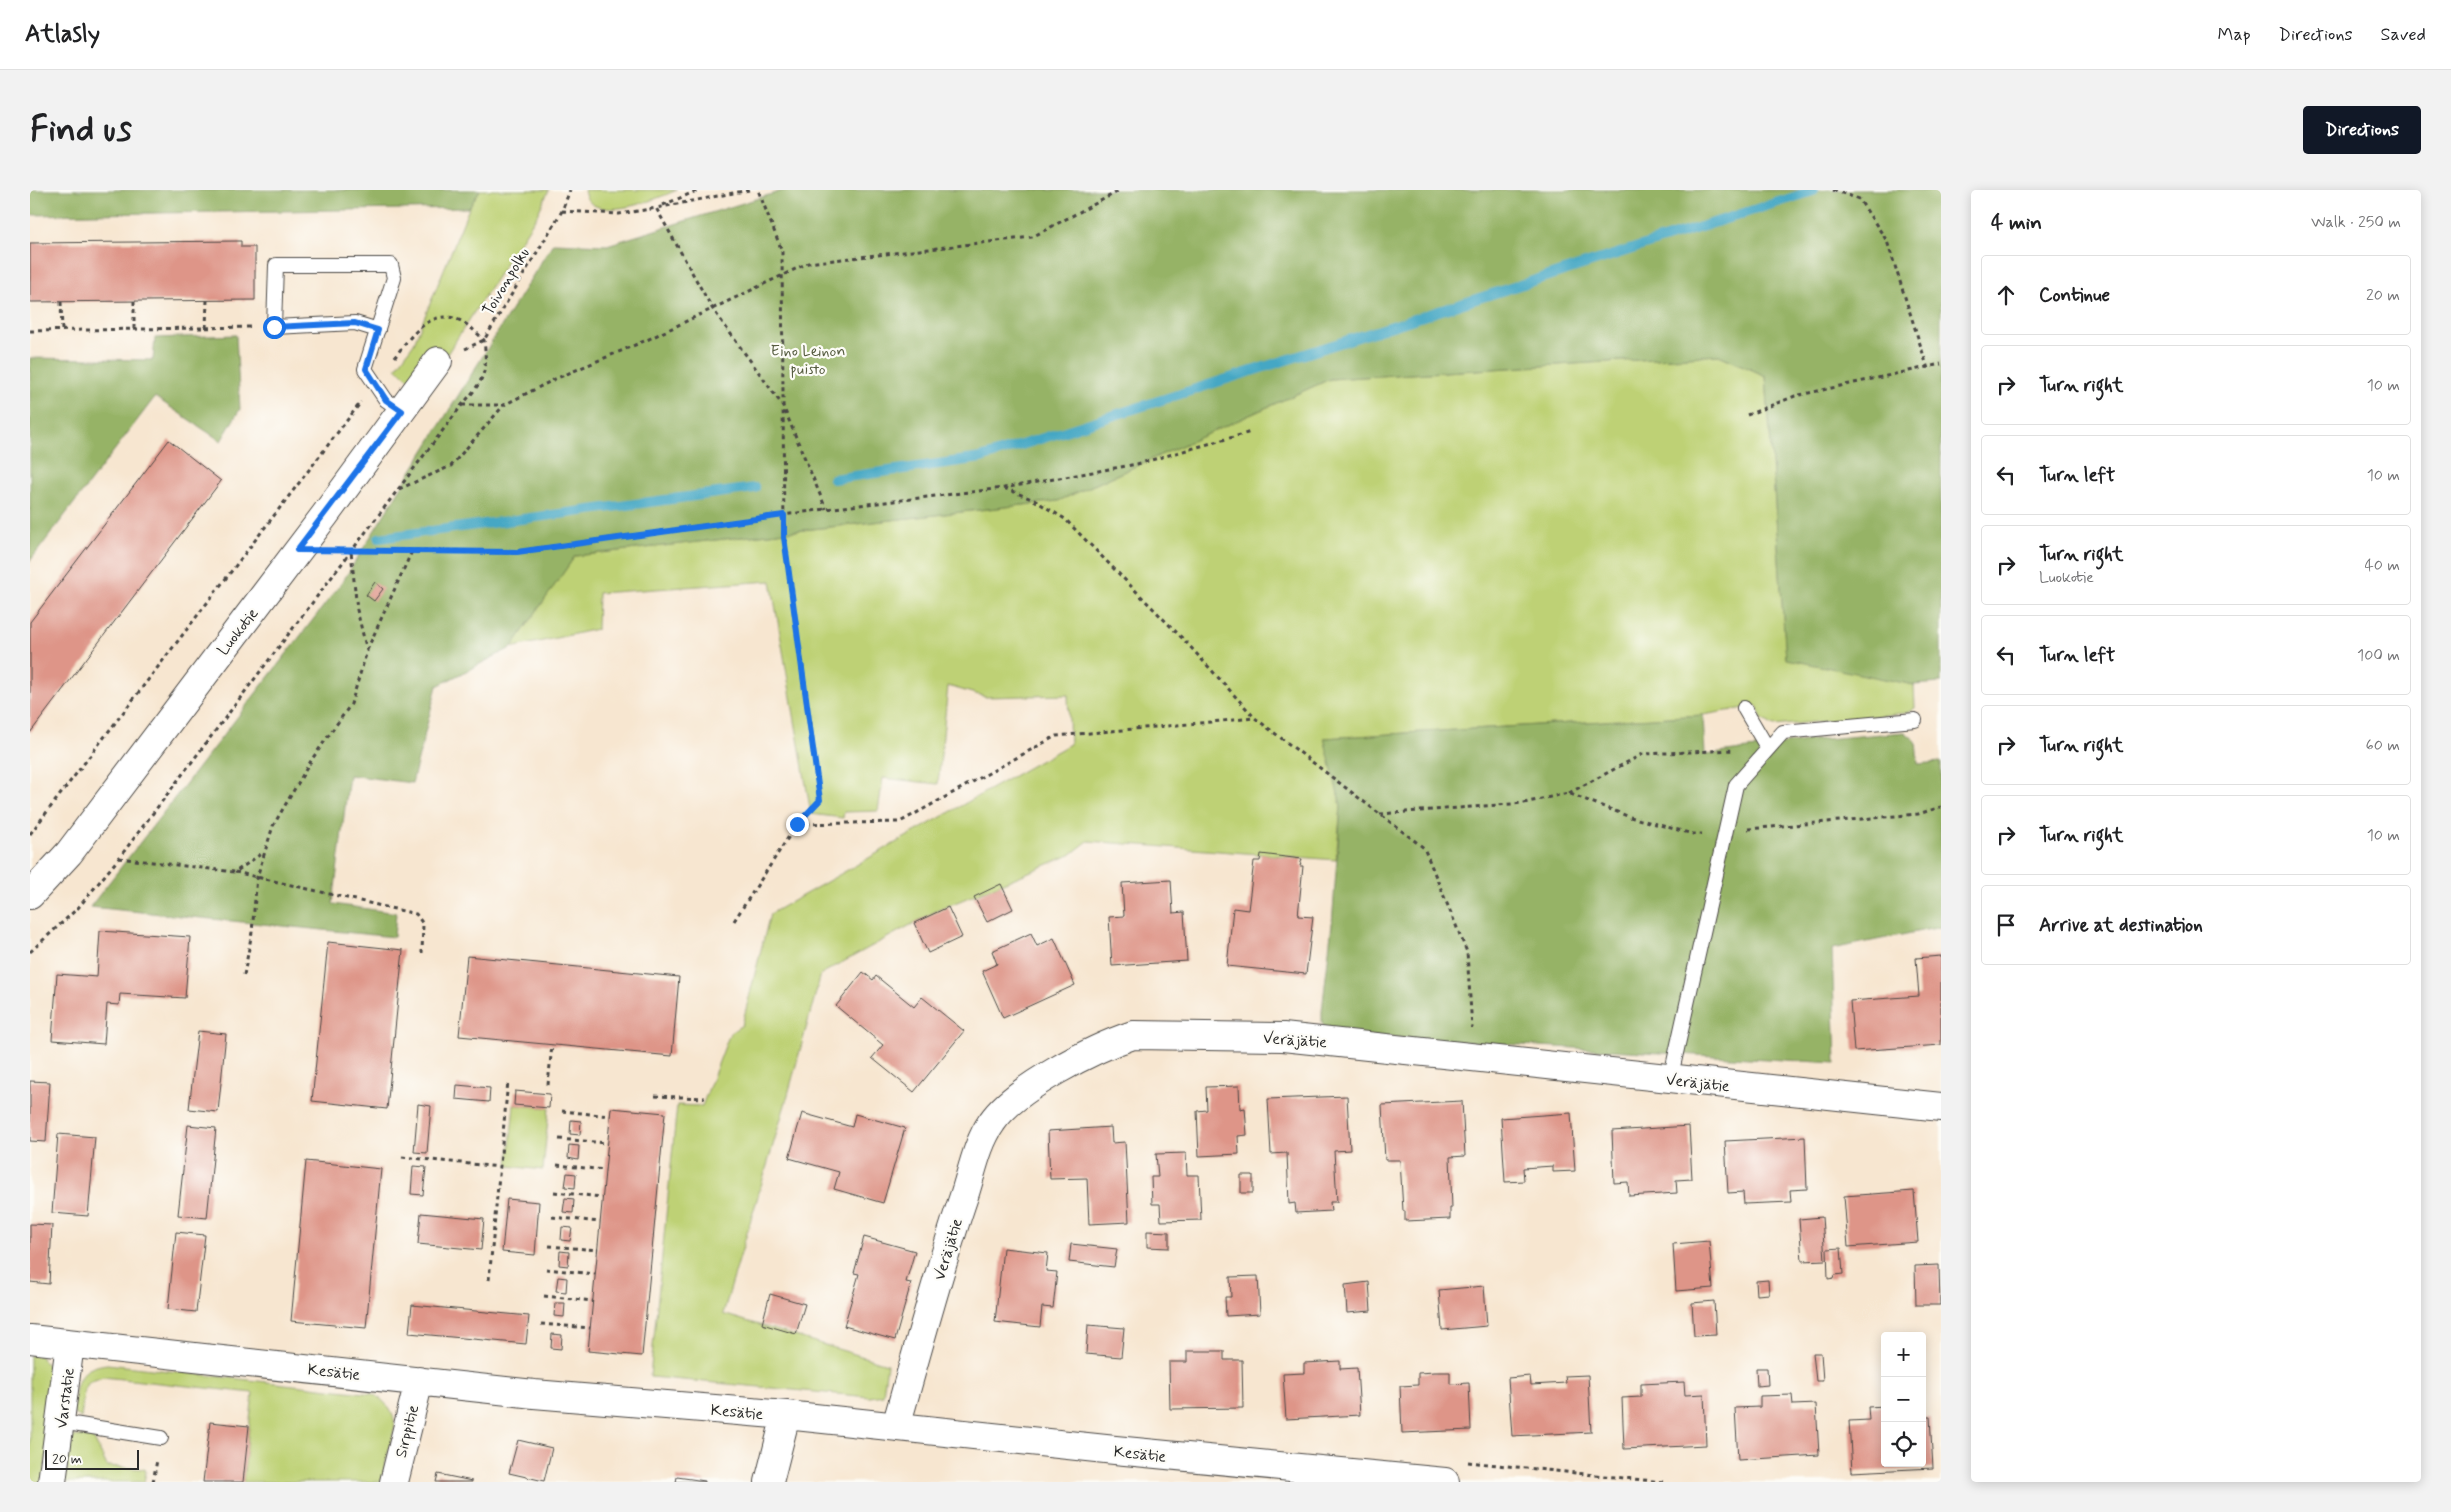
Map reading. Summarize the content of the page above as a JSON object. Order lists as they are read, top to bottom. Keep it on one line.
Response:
{"streets":{"street":["Luokotie","Veräjätie","Kesätie","Varstatie","Sirppitie"],"path":["Toivonpolku"]},"crossings":[["Toivonpolku","Luokotie"],["Veräjätie","Kesätie"],["Kesätie","Varstatie"],["Kesätie","Sirppitie"]],"parks":["Eino Leinon puisto"],"scale_bar":"20 m","page":{"header":"Atlasly","nav":["Map","Directions","Saved"],"buttons":"Directions","title":"Find us","heading":["4 min","Walk · 250 m"],"list":[["Continue","20 m"],["Turn right","10 m"],["Turn left","10 m"],["Turn right","Luokotie","40 m"],["Turn left","100 m"],["Turn right","60 m"],["Turn right","10 m"],"Arrive at destination"],"map_buttons":["+","−"],"scale":"20 m"}}
